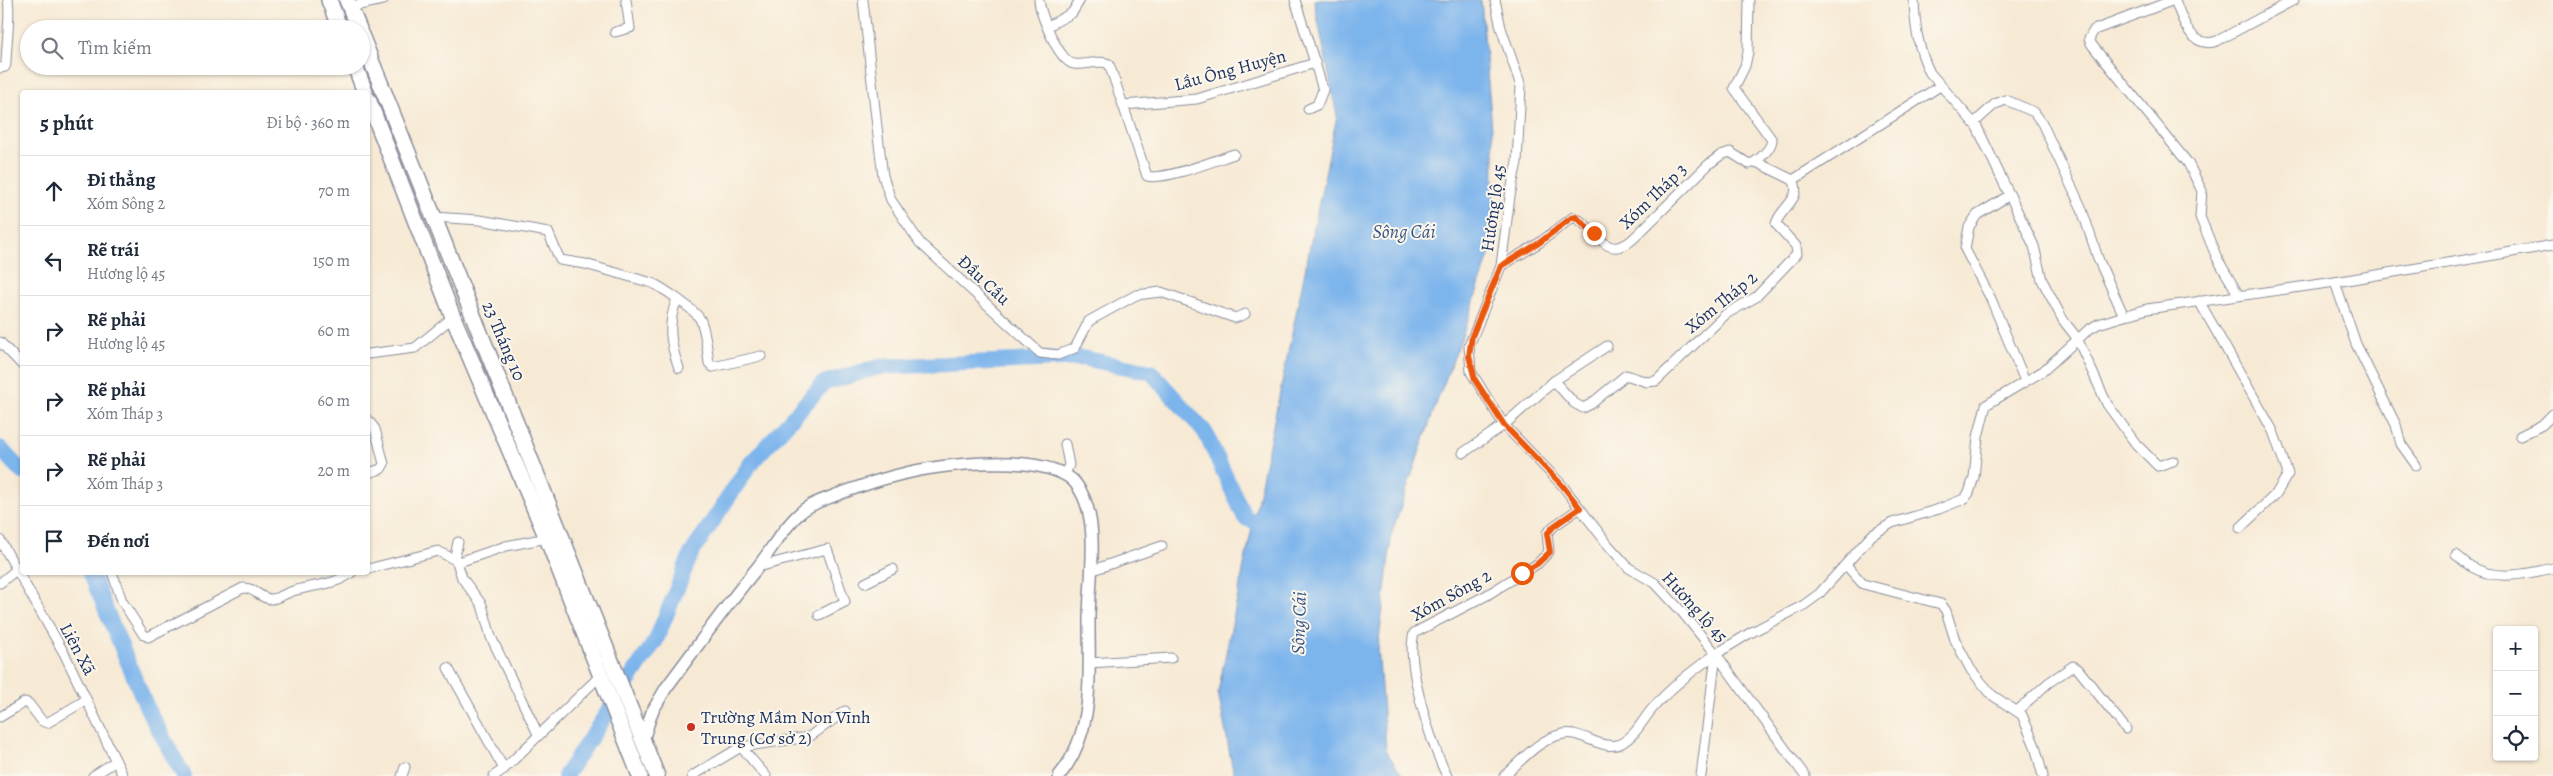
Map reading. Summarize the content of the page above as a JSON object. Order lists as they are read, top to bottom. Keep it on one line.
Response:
{"streets":{"main road":["23 Tháng 10"],"street":["Lầu Ông Huyện","Xóm Tháp 3","Hương lộ 45","Đầu Cầu","Xóm Tháp 2","Xóm Sông 2","Liên Xã"]},"crossings":[["Xóm Tháp 3","Hương lộ 45"],["Xóm Tháp 3","Xóm Tháp 2"],["Hương lộ 45","Xóm Sông 2"]],"water":["Sông Cái"],"places":["Trường Mầm Non Vĩnh Trung (Cơ sở 2)"],"page":{"search":"Tìm kiếm","heading":["5 phút","Đi bộ · 360 m"],"list":[["Đi thẳng","Xóm Sông 2","70 m"],["Rẽ trái","Hương lộ 45","150 m"],["Rẽ phải","Hương lộ 45","60 m"],["Rẽ phải","Xóm Tháp 3","60 m"],["Rẽ phải","Xóm Tháp 3","20 m"],"Đến nơi"],"map_buttons":["+","−"]}}
